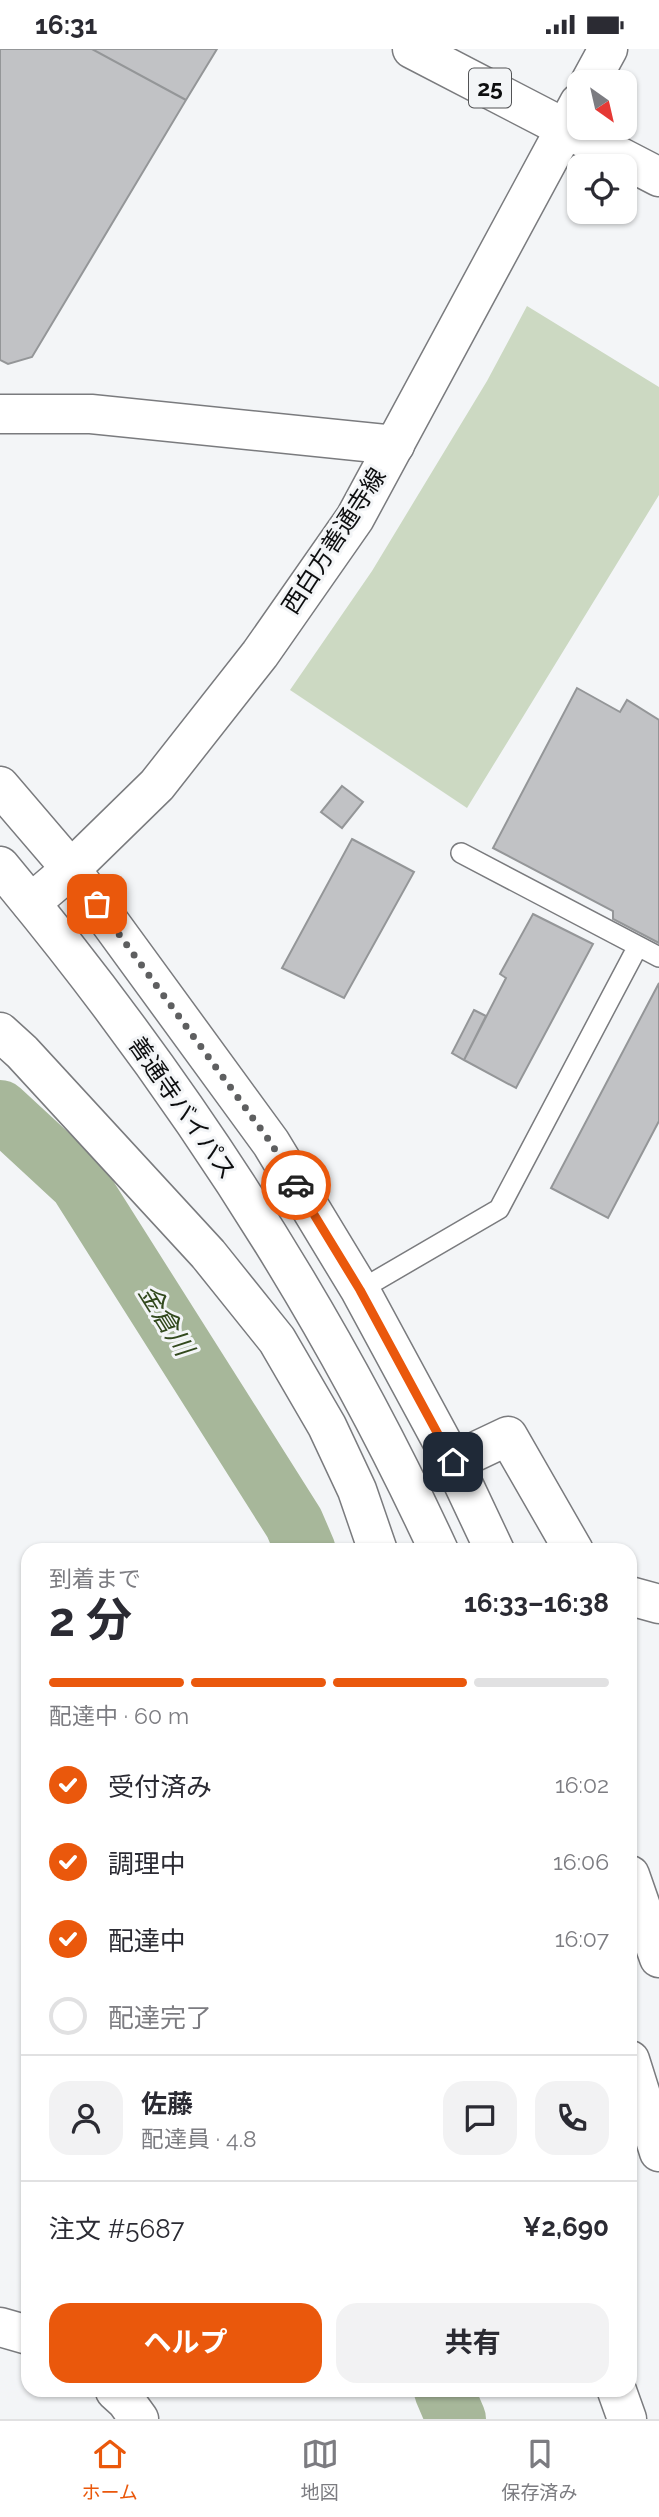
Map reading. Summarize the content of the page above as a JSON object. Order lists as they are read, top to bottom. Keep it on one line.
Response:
{"streets":{"main road":["25","西白方善通寺線","善通寺バイパス"]},"crossings":[["西白方善通寺線","善通寺バイパス"]],"water":["金倉川"],"north":"bottom right","page":{"status":"16:31","heading":["2 分","到着まで","16:33–16:38"],"panel":["佐藤","配達員 · 4.8","注文 #5687","¥2,690"],"bar":"配達中 · 60 m","list":[["受付済み","16:02"],["調理中","16:06"],["配達中","16:07"],"配達完了"],"buttons":["ヘルプ","共有"],"tabs":["ホーム","地図","保存済み"]}}
